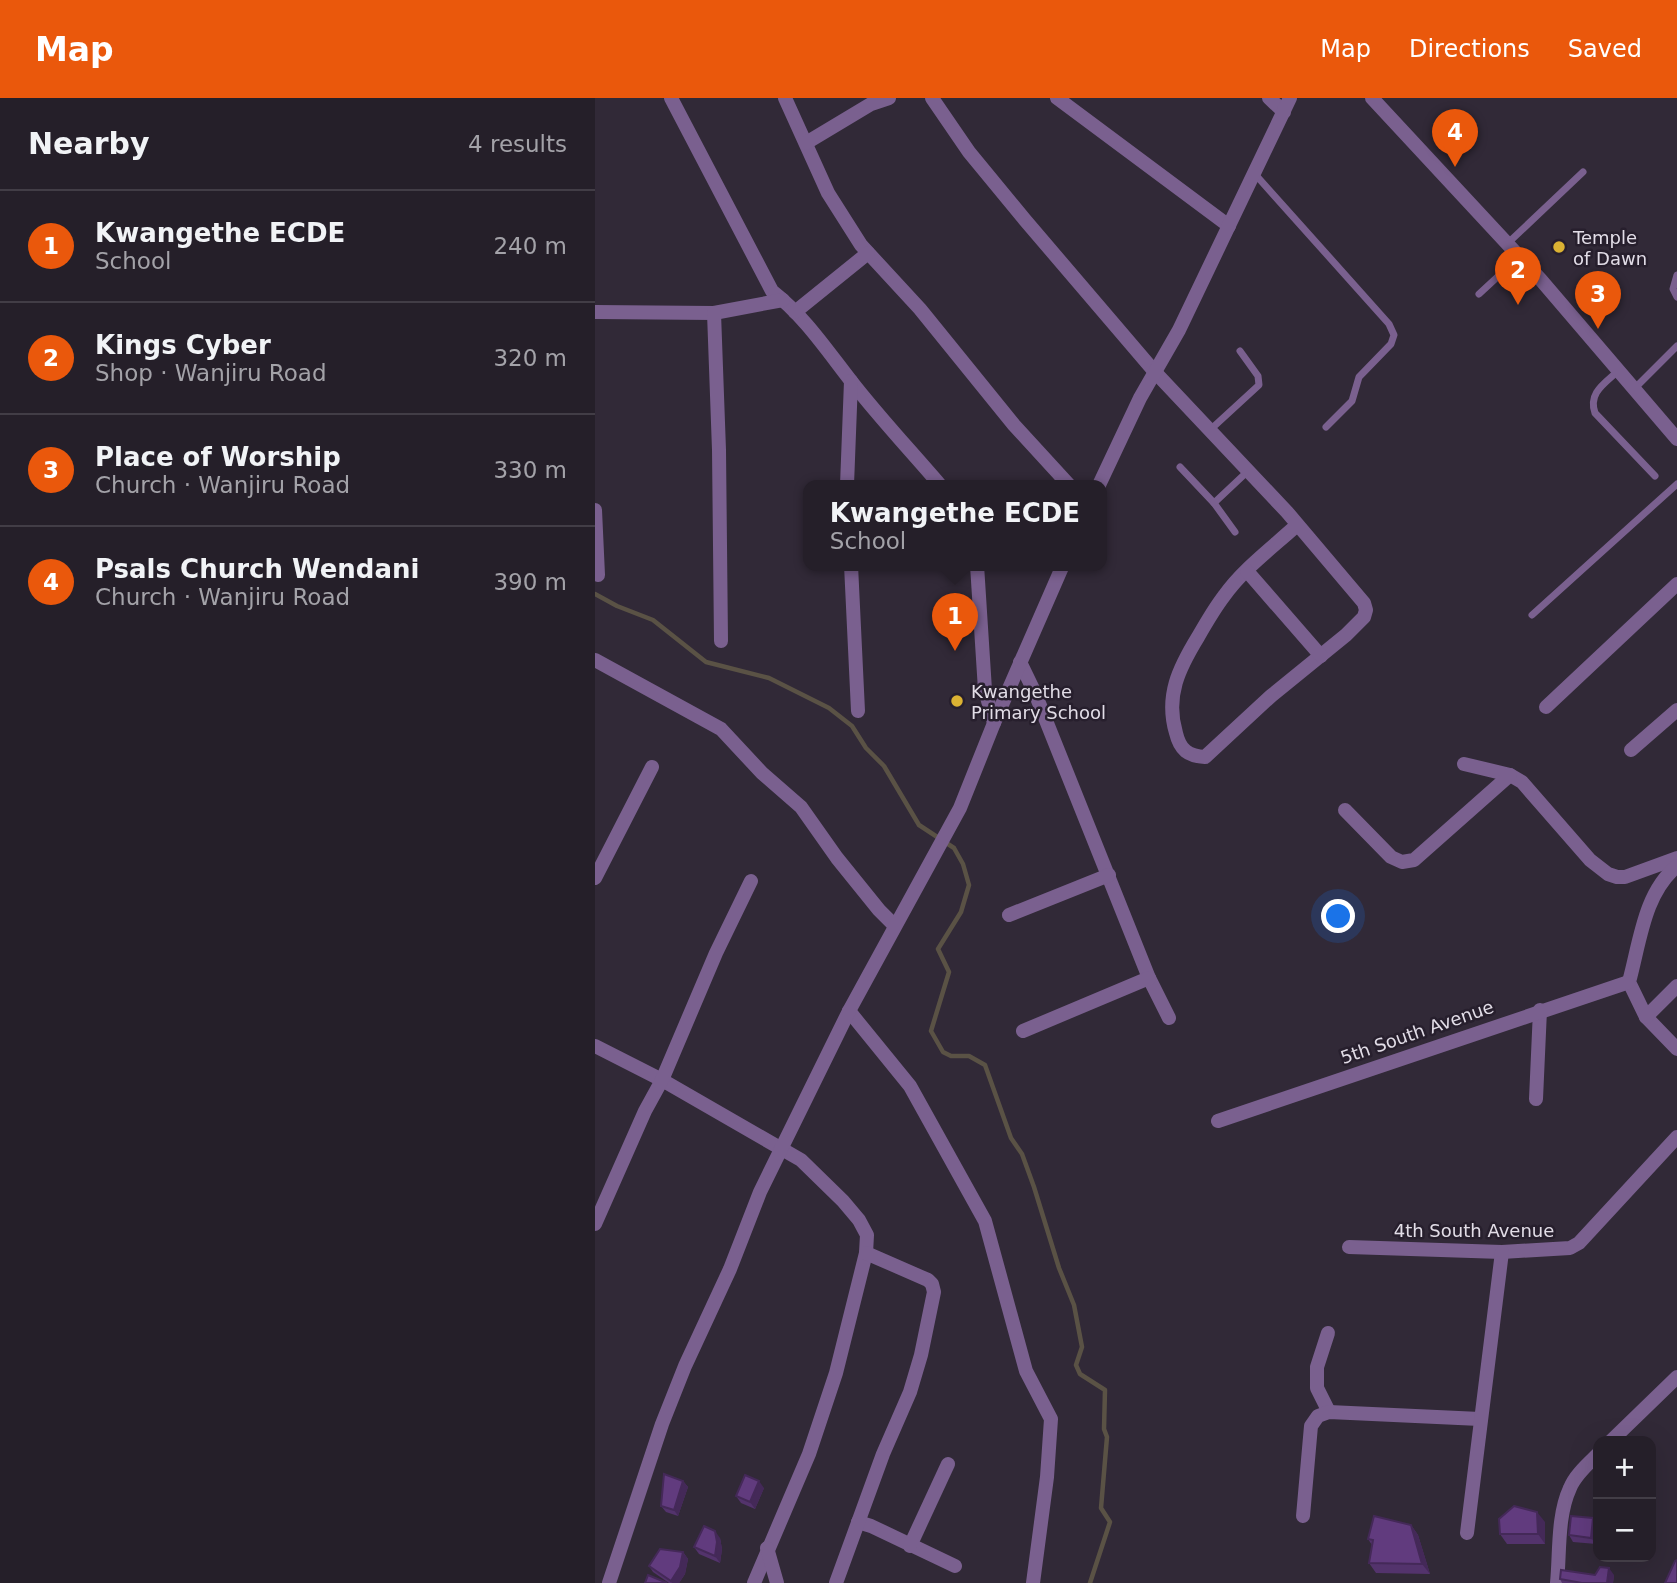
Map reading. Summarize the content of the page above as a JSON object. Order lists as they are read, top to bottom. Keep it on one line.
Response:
{"streets":{"street":["5th South Avenue","4th South Avenue"]},"places":["Temple of Dawn","Kwangethe Primary School"],"page":{"header":"Map","nav":["Map","Directions","Saved"],"heading":["Nearby","4 results"],"pins":["4","2","3","1"],"list":[{"mark":"1","name":"Kwangethe ECDE","note":"School","value":"240 m"},{"mark":"2","name":"Kings Cyber","note":"Shop · Wanjiru Road","value":"320 m"},{"mark":"3","name":"Place of Worship","note":"Church · Wanjiru Road","value":"330 m"},{"mark":"4","name":"Psals Church Wendani","note":"Church · Wanjiru Road","value":"390 m"}],"popup":["Kwangethe ECDE","School"],"map_buttons":["+","−"]}}
